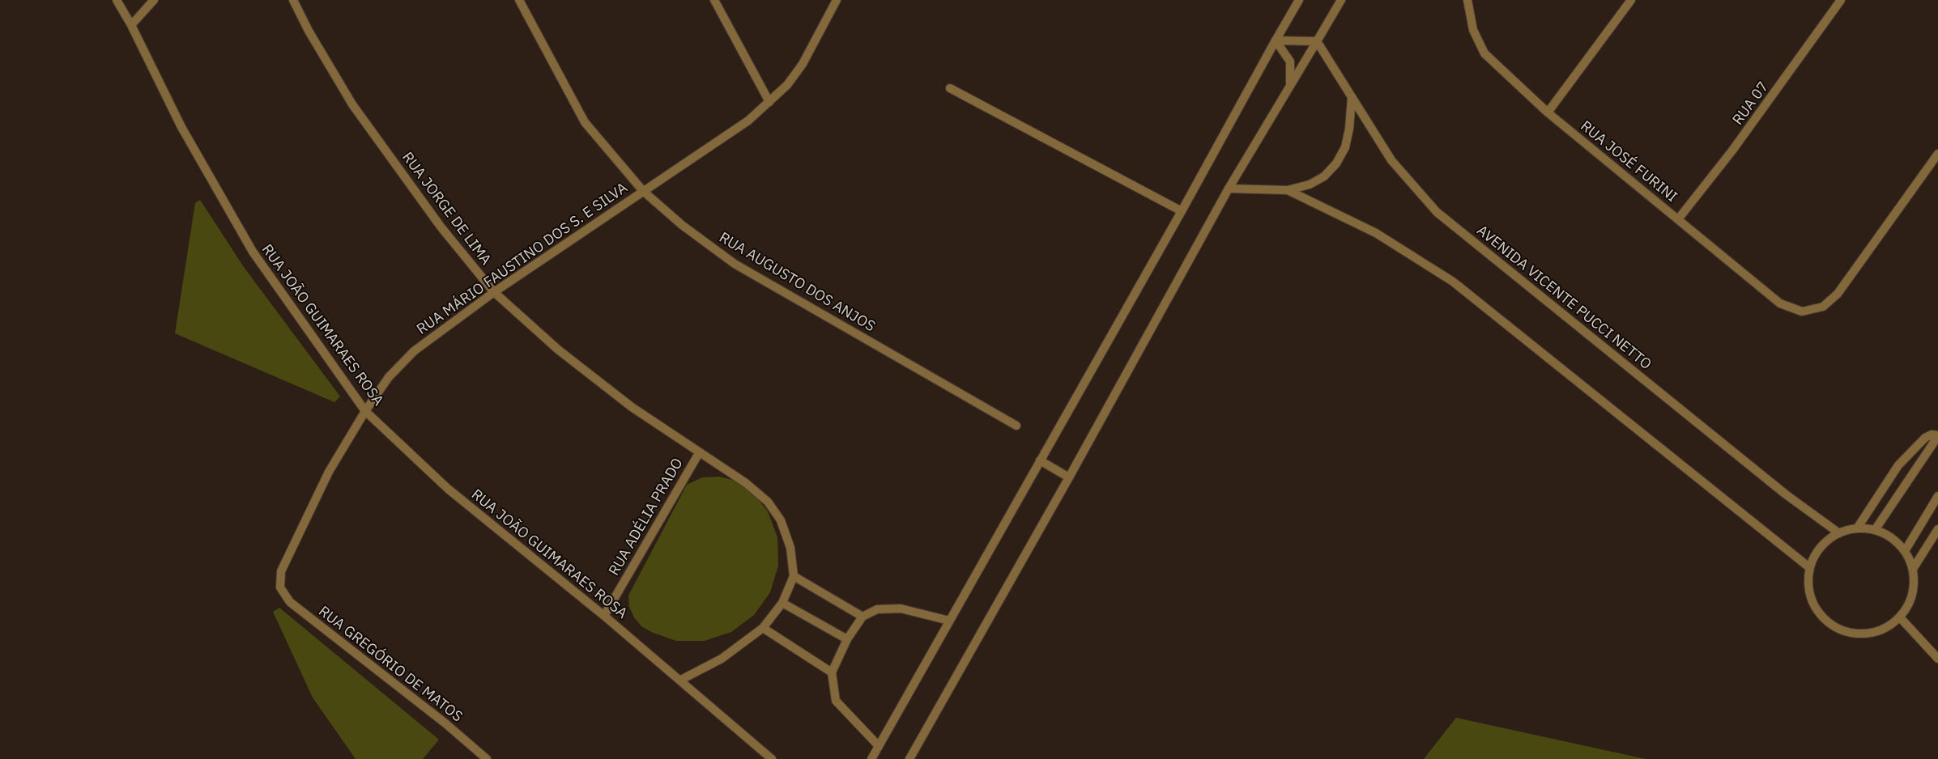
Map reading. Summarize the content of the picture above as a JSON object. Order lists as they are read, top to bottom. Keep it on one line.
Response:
{"streets":{"street":["RUA 07","RUA JOSÉ FURINI","RUA JORGE DE LIMA","RUA MÁRIO FAUSTINO DOS S. E SILVA","RUA AUGUSTO DOS ANJOS","AVENIDA VICENTE PUCCI NETTO","RUA JOÃO GUIMARAES ROSA","RUA ADÉLIA PRADO","RUA GREGÓRIO DE MATOS"]},"crossings":[["RUA 07","RUA JOSÉ FURINI"],["RUA JORGE DE LIMA","RUA MÁRIO FAUSTINO DOS S. E SILVA"],["RUA JORGE DE LIMA","RUA ADÉLIA PRADO"],["RUA MÁRIO FAUSTINO DOS S. E SILVA","RUA AUGUSTO DOS ANJOS"],["RUA MÁRIO FAUSTINO DOS S. E SILVA","RUA JOÃO GUIMARAES ROSA"],["RUA MÁRIO FAUSTINO DOS S. E SILVA","RUA GREGÓRIO DE MATOS"],["RUA JOÃO GUIMARAES ROSA","RUA ADÉLIA PRADO"]]}
